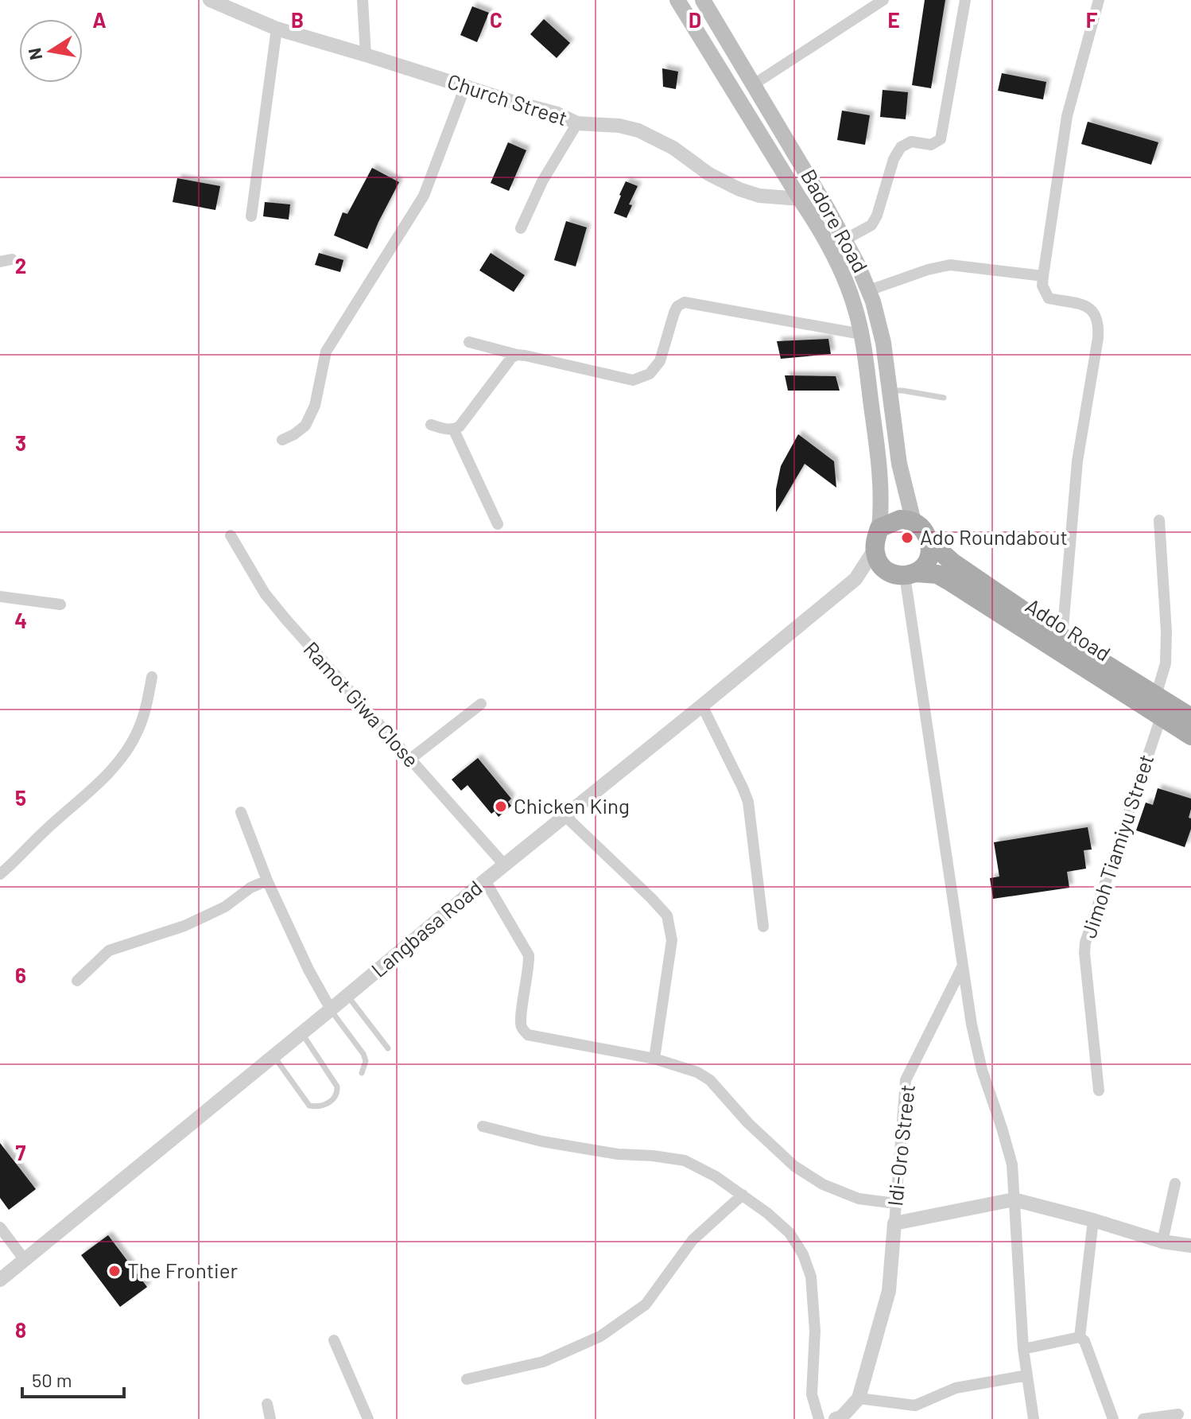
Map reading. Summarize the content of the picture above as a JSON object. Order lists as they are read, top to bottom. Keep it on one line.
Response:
{"streets":{"main road":["Badore Road","Addo Road"],"street":["Church Street","Ramot Giwa Close","Jimoh Tiamiyu Street","Langbasa Road","Idi-Oro Street"]},"crossings":[["Church Street","Badore Road"],["Badore Road","Addo Road"],["Addo Road","Jimoh Tiamiyu Street"],["Ramot Giwa Close","Langbasa Road"]],"places":["Ado Roundabout","Chicken King","The Frontier"],"scale_bar":"50 m","north":"left","grid":{"columns":["A","B","C","D","E","F"],"rows":["2","3","4","5","6","7","8"]}}
